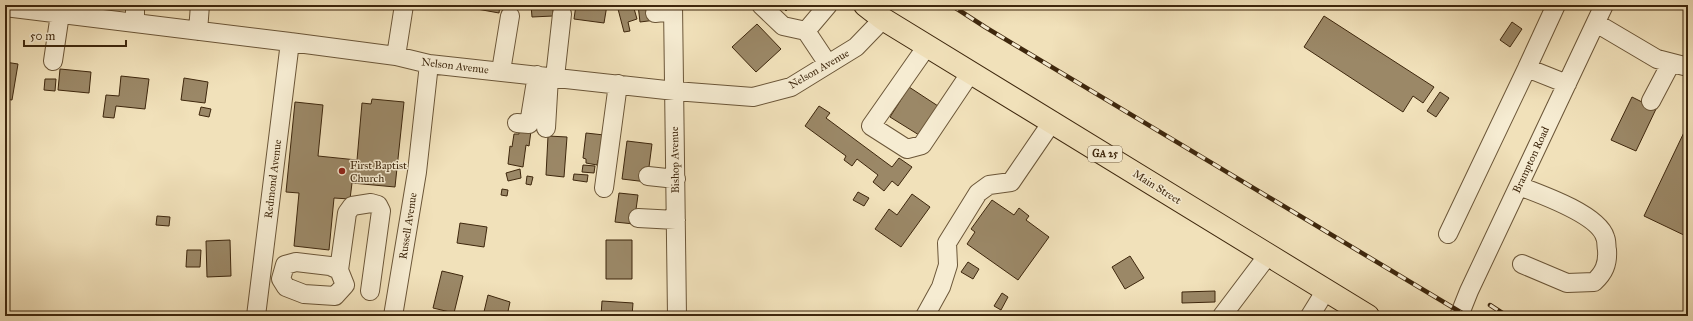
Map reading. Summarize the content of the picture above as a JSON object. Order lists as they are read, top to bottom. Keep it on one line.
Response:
{"streets":{"main road":["GA 25","Main Street"],"street":["Nelson Avenue","Bishop Avenue","Brampton Road","Redmond Avenue","Russell Avenue"]},"crossings":[["Nelson Avenue","Bishop Avenue"],["Nelson Avenue","Redmond Avenue"],["Nelson Avenue","Main Street"],["Nelson Avenue","Russell Avenue"]],"places":["First Baptist Church"],"scale_bar":"50 m"}
